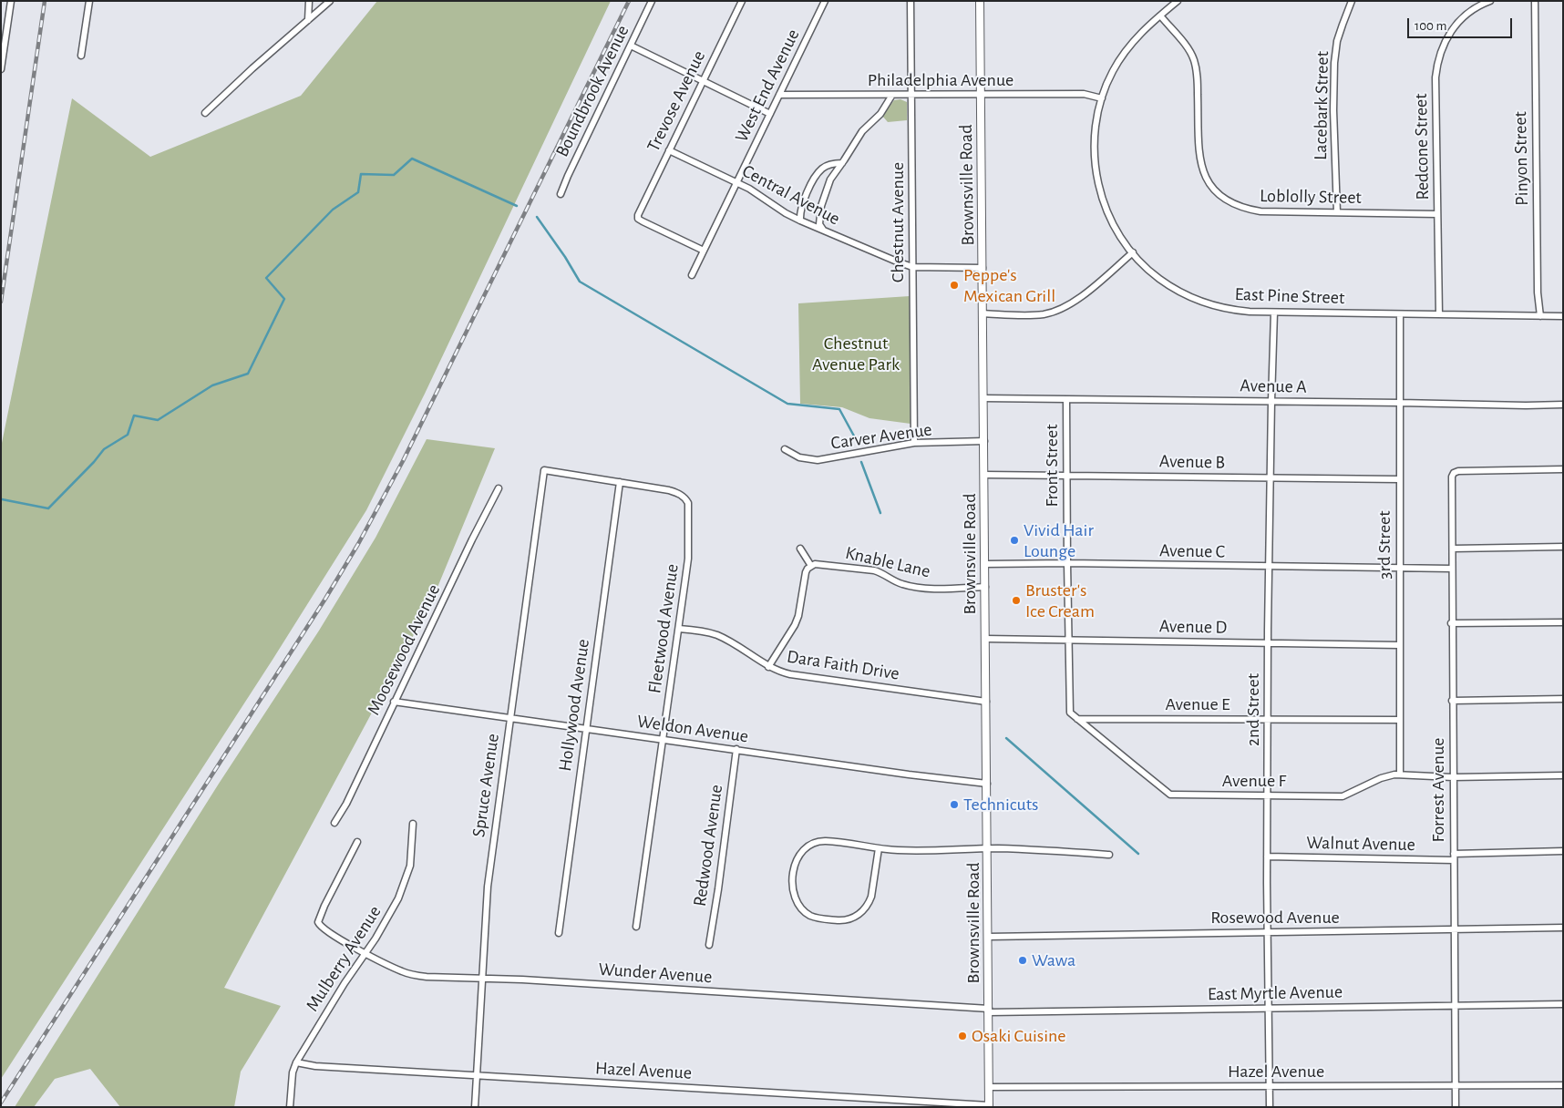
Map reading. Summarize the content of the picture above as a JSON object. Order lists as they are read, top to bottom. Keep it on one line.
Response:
{"streets":{"street":["Philadelphia Avenue","West End Avenue","Boundbrook Avenue","Trevose Avenue","Lacebark Street","Redcone Street","Pinyon Street","Brownsville Road","Central Avenue","Loblolly Street","Chestnut Avenue","East Pine Street","Avenue A","Carver Avenue","Avenue B","Front Street","3rd Street","Avenue C","Knable Lane","Avenue D","Fleetwood Avenue","Moosewood Avenue","Dara Faith Drive","Avenue E","Hollywood Avenue","2nd Street","Weldon Avenue","Avenue F","Spruce Avenue","Forrest Avenue","Walnut Avenue","Redwood Avenue","Rosewood Avenue","Mulberry Avenue","Wunder Avenue","East Myrtle Avenue","Hazel Avenue"]},"crossings":[["Philadelphia Avenue","West End Avenue"],["Philadelphia Avenue","Brownsville Road"],["Philadelphia Avenue","Chestnut Avenue"],["Philadelphia Avenue","East Pine Street"],["West End Avenue","Trevose Avenue"],["West End Avenue","Central Avenue"],["Trevose Avenue","Central Avenue"],["Lacebark Street","Loblolly Street"],["Redcone Street","Loblolly Street"],["Redcone Street","East Pine Street"],["Pinyon Street","East Pine Street"],["Brownsville Road","Central Avenue"],["Brownsville Road","Avenue A"],["Brownsville Road","Carver Avenue"],["Brownsville Road","Avenue B"],["Brownsville Road","Avenue C"],["Brownsville Road","Knable Lane"],["Brownsville Road","Avenue D"],["Brownsville Road","Dara Faith Drive"],["Brownsville Road","Weldon Avenue"],["Brownsville Road","Rosewood Avenue"],["Brownsville Road","Wunder Avenue"],["Brownsville Road","East Myrtle Avenue"],["Brownsville Road","Hazel Avenue"],["Central Avenue","Chestnut Avenue"],["Loblolly Street","East Pine Street"],["Chestnut Avenue","Carver Avenue"],["East Pine Street","3rd Street"],["East Pine Street","2nd Street"],["Avenue A","Front Street"],["Avenue A","3rd Street"],["Avenue A","2nd Street"],["Avenue B","Front Street"],["Avenue B","3rd Street"],["Avenue B","2nd Street"],["Front Street","Avenue C"],["Front Street","Avenue D"],["Front Street","Avenue E"],["Front Street","Avenue F"],["3rd Street","Avenue C"],["3rd Street","Avenue D"],["3rd Street","Avenue E"],["3rd Street","Avenue F"],["Avenue C","2nd Street"],["Avenue C","Forrest Avenue"],["Avenue D","2nd Street"],["Fleetwood Avenue","Dara Faith Drive"],["Fleetwood Avenue","Hollywood Avenue"],["Fleetwood Avenue","Weldon Avenue"],["Fleetwood Avenue","Spruce Avenue"],["Moosewood Avenue","Weldon Avenue"],["Avenue E","2nd Street"],["Avenue E","Avenue F"],["Hollywood Avenue","Weldon Avenue"],["Hollywood Avenue","Spruce Avenue"],["2nd Street","Avenue F"],["2nd Street","Walnut Avenue"],["2nd Street","Rosewood Avenue"],["2nd Street","East Myrtle Avenue"],["2nd Street","Hazel Avenue"],["Weldon Avenue","Spruce Avenue"],["Weldon Avenue","Redwood Avenue"],["Avenue F","Forrest Avenue"],["Spruce Avenue","Wunder Avenue"],["Spruce Avenue","Hazel Avenue"],["Forrest Avenue","Walnut Avenue"],["Forrest Avenue","Rosewood Avenue"],["Forrest Avenue","East Myrtle Avenue"],["Forrest Avenue","Hazel Avenue"],["Mulberry Avenue","Wunder Avenue"],["Mulberry Avenue","Hazel Avenue"],["Wunder Avenue","East Myrtle Avenue"]],"parks":["Chestnut Avenue Park"],"places":["Peppe's Mexican Grill","Vivid Hair Lounge","Bruster's Ice Cream","Technicuts","Wawa","Osaki Cuisine"],"scale_bar":"100 m"}
